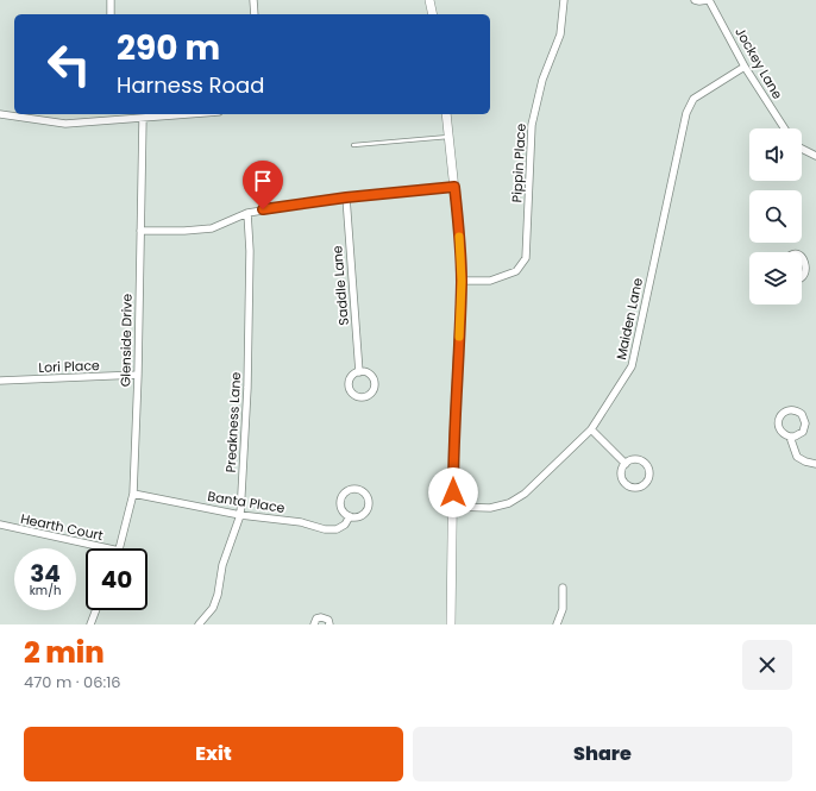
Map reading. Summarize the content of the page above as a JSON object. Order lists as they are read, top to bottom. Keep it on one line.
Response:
{"streets":{"street":["Jockey Lane","Pippin Place","Saddle Lane","Maiden Lane","Glenside Drive","Lori Place","Preakness Lane","Banta Place","Hearth Court"]},"crossings":[["Jockey Lane","Maiden Lane"],["Glenside Drive","Lori Place"],["Glenside Drive","Banta Place"],["Preakness Lane","Banta Place"]],"page":{"turn":["290 m","Harness Road"],"speed":"34 km/h","limit":"40","heading":["2 min","470 m · 06:16"],"buttons":["Exit","Share"]}}
